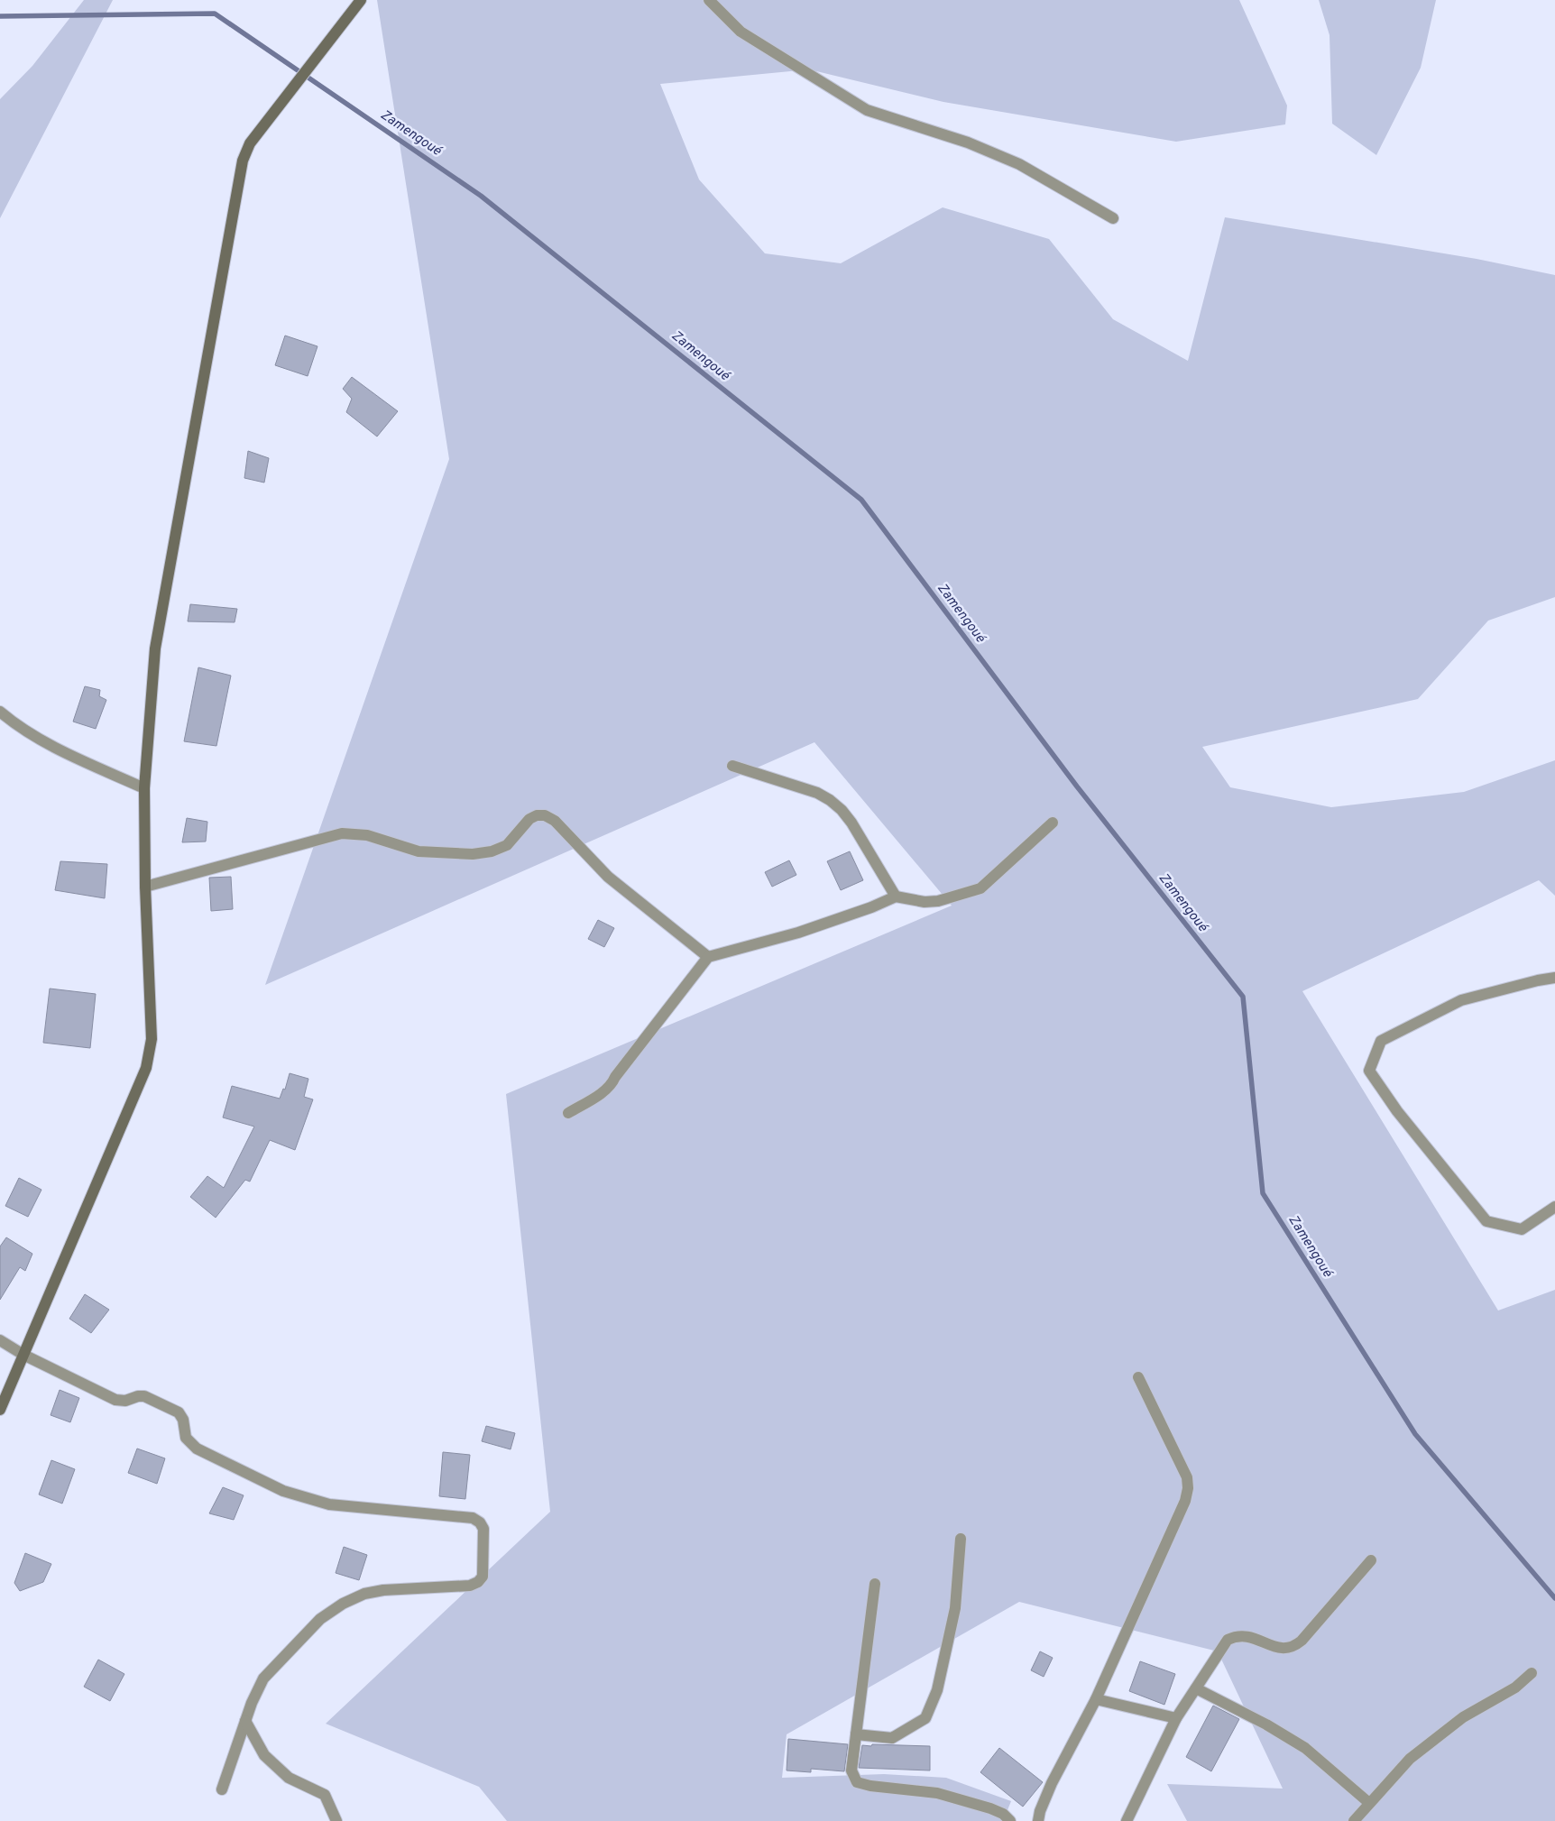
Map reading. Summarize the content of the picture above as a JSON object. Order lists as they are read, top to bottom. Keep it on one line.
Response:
{"water":["Zamengoué"]}
